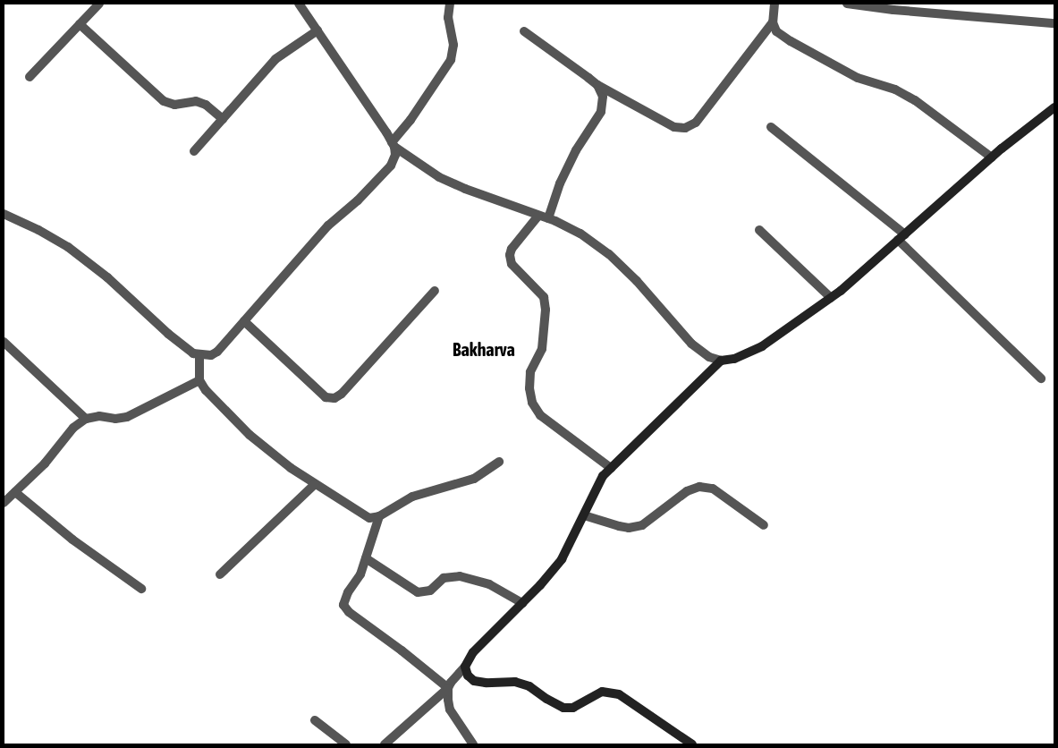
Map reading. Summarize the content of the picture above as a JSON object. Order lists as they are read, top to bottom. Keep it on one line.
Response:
{"districts":["Bakharva"]}
